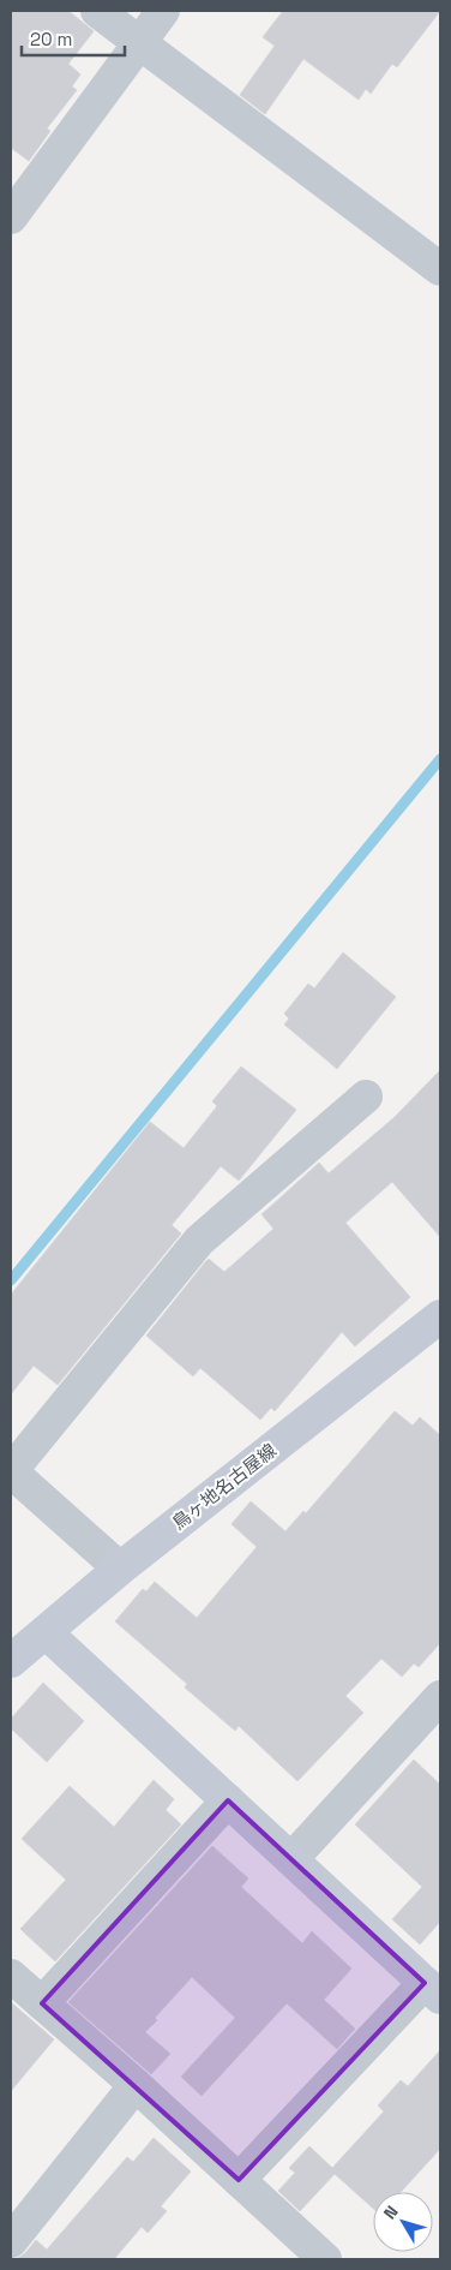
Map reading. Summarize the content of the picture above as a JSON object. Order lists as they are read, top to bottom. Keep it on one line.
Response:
{"streets":{"main road":["鳥ヶ地名古屋線"]},"scale_bar":"20 m","north":"top left"}
